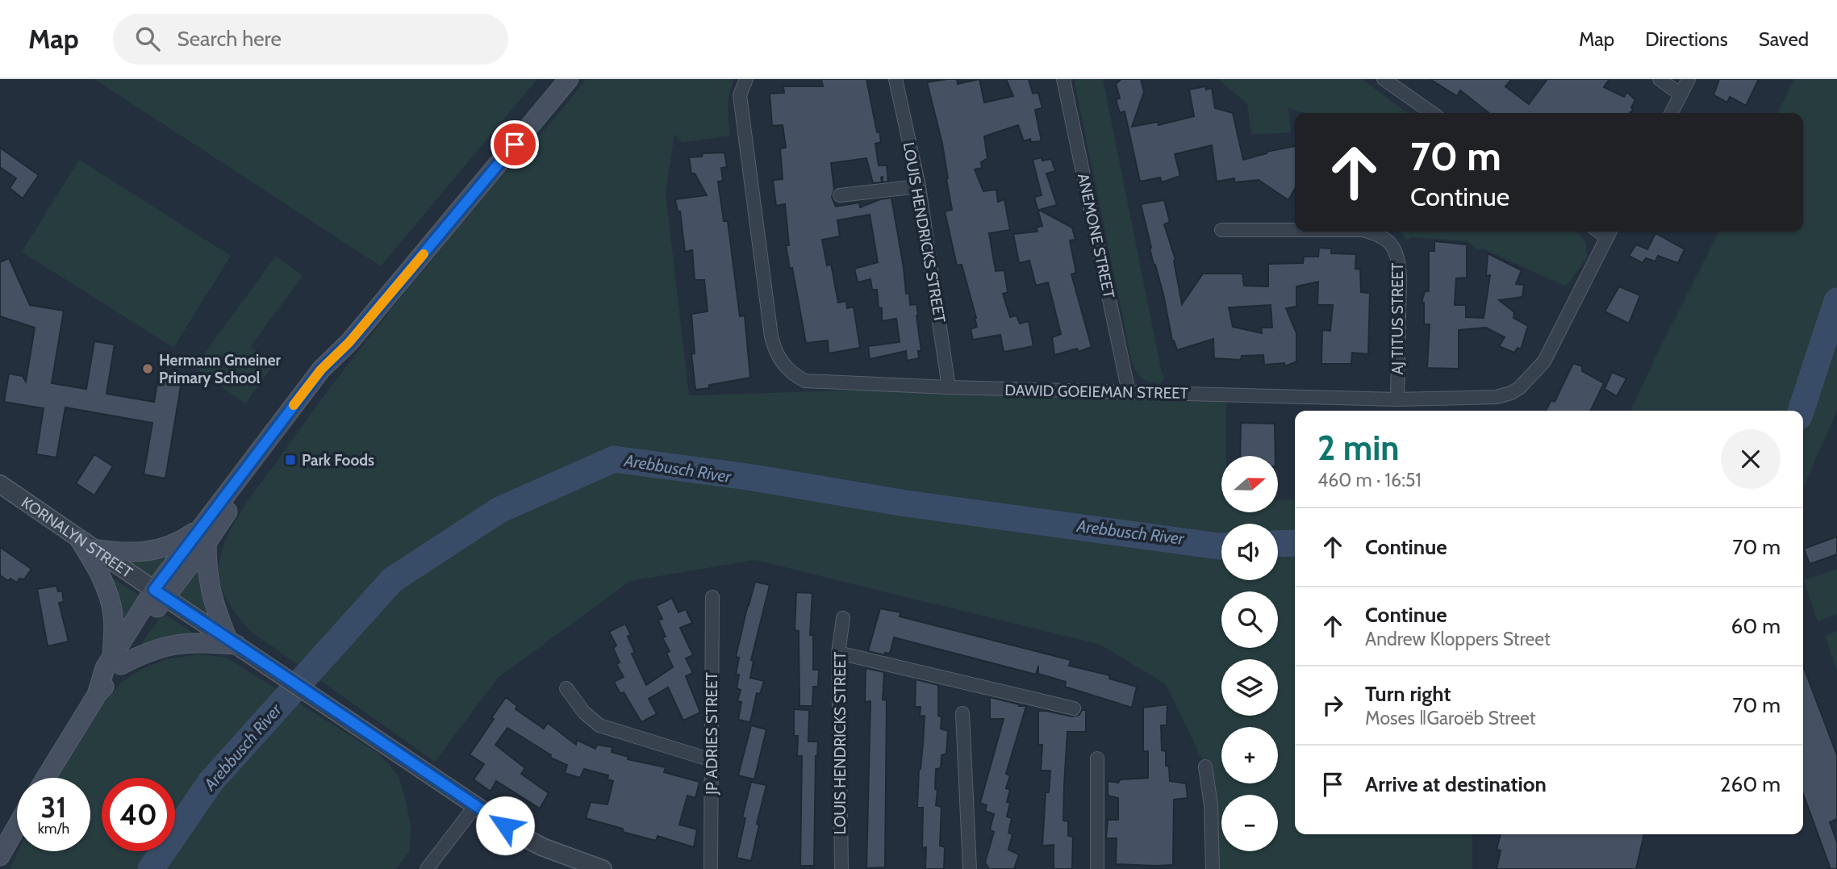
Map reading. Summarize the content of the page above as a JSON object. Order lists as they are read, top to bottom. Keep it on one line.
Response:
{"streets":{"street":["LOUIS HENDRICKS STREET","ANEMONE STREET","AJ TITUS STREET","DAWID GOEIEMAN STREET","KORNALYN STREET","JP ADRIES STREET"]},"crossings":[["LOUIS HENDRICKS STREET","DAWID GOEIEMAN STREET"],["ANEMONE STREET","DAWID GOEIEMAN STREET"],["AJ TITUS STREET","DAWID GOEIEMAN STREET"]],"water":["Arebbusch River"],"places":{"other":["Hermann Gmeiner Primary School"],"transit":["Park Foods"]},"north":"right","page":{"header":"Map","search":"Search here","nav":["Map","Directions","Saved"],"turn":["70 m","Continue"],"heading":["2 min","460 m · 16:51"],"map_buttons":["+","−"],"list":[{"name":"Continue","value":"70 m"},{"name":"Continue","note":"Andrew Kloppers Street","value":"60 m"},{"name":"Turn right","note":"Moses ǁGaroëb Street","value":"70 m"},{"name":"Arrive at destination","value":"260 m"}],"speed":"31 km/h","limit":"40"}}
